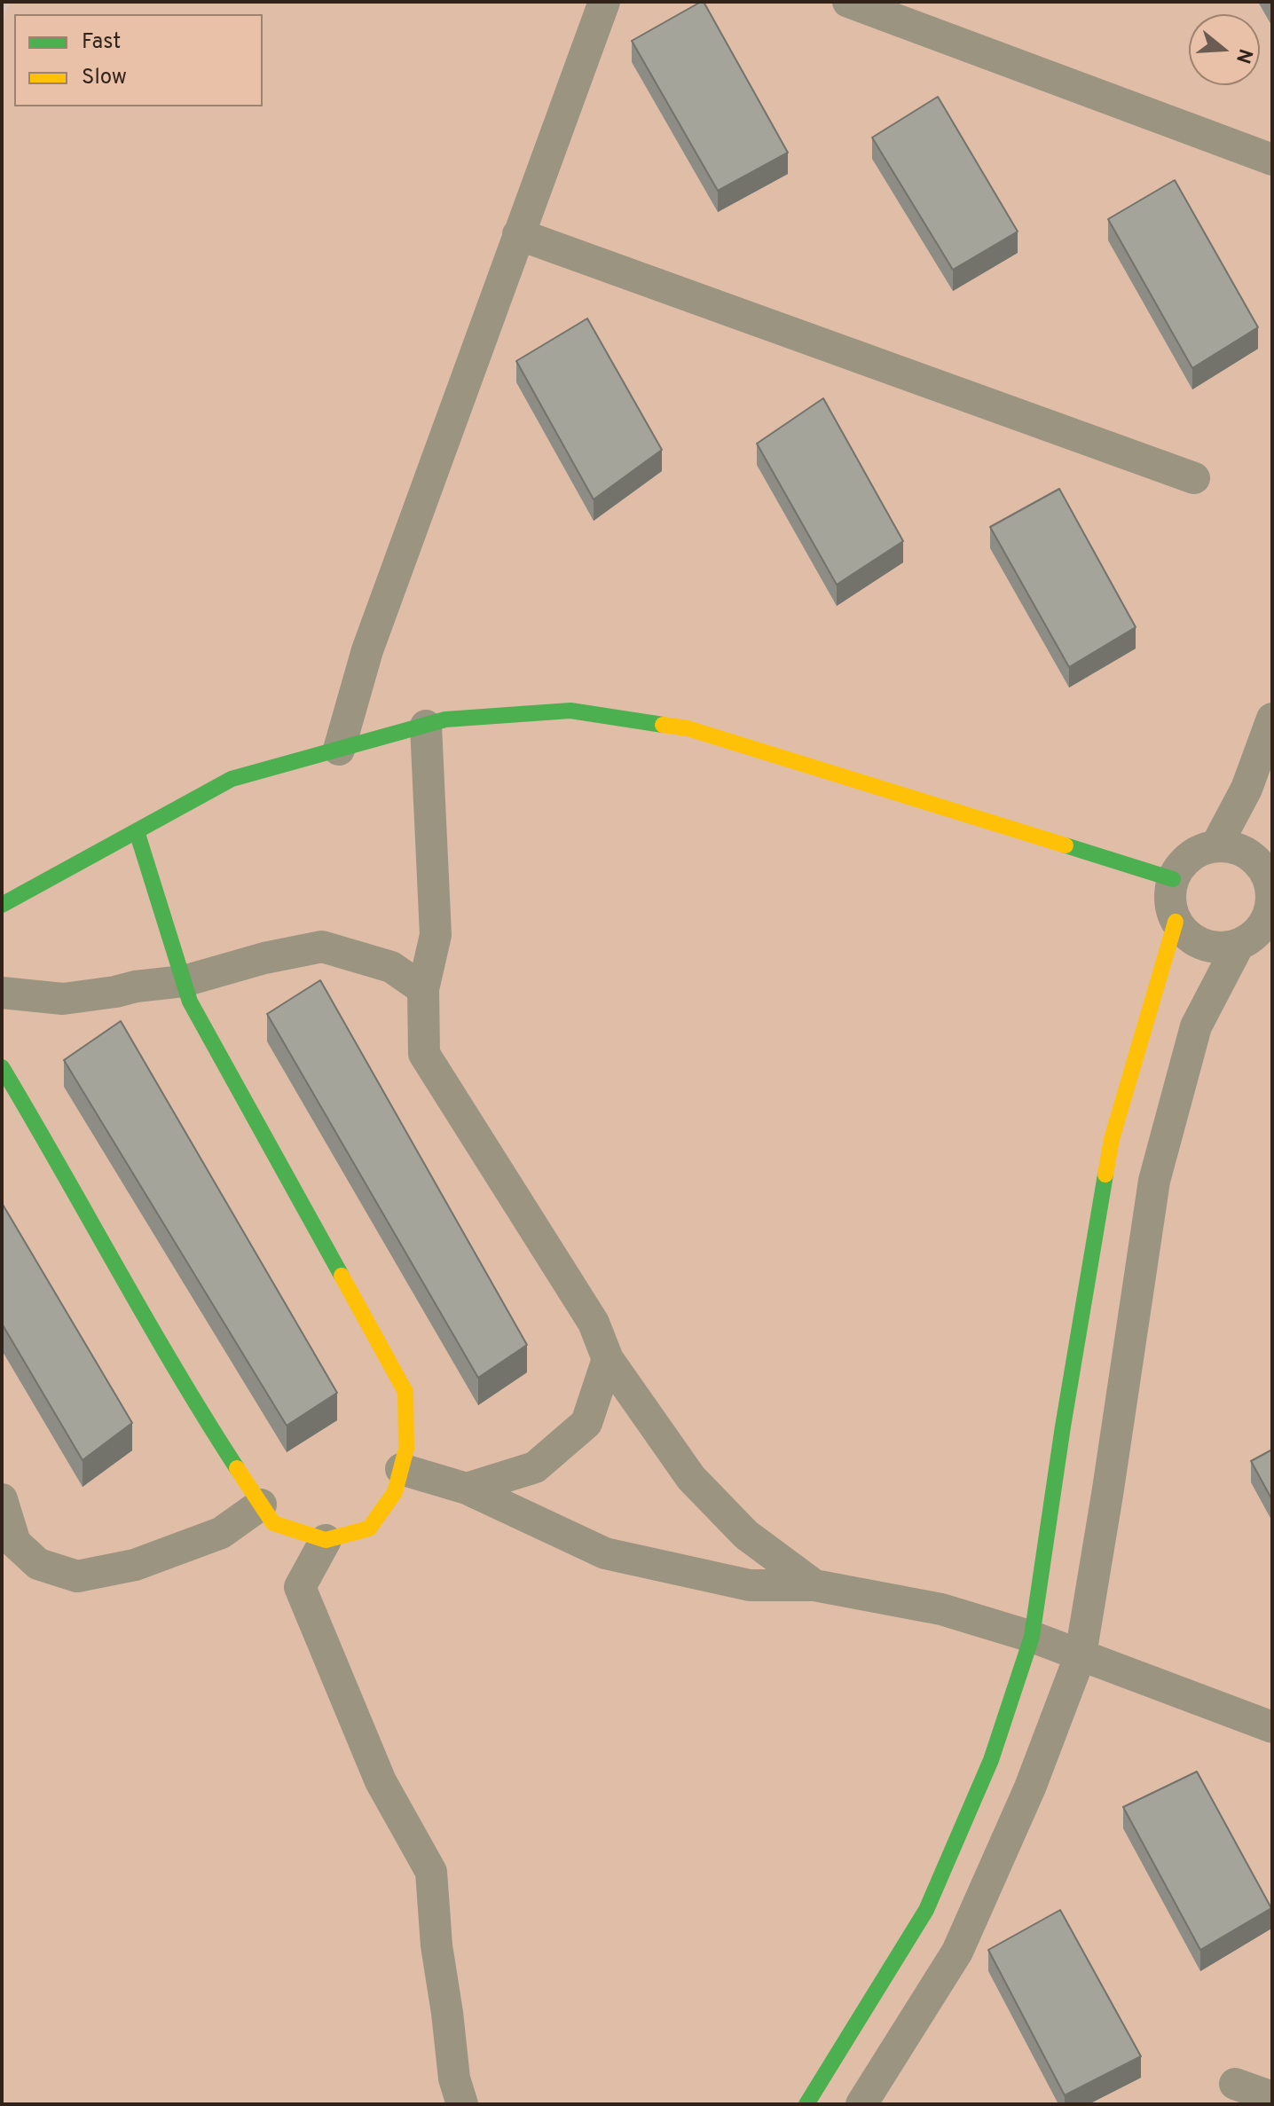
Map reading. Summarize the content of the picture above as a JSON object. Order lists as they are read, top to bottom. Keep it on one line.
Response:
{"legend":["Fast","Slow"],"north":"right"}
